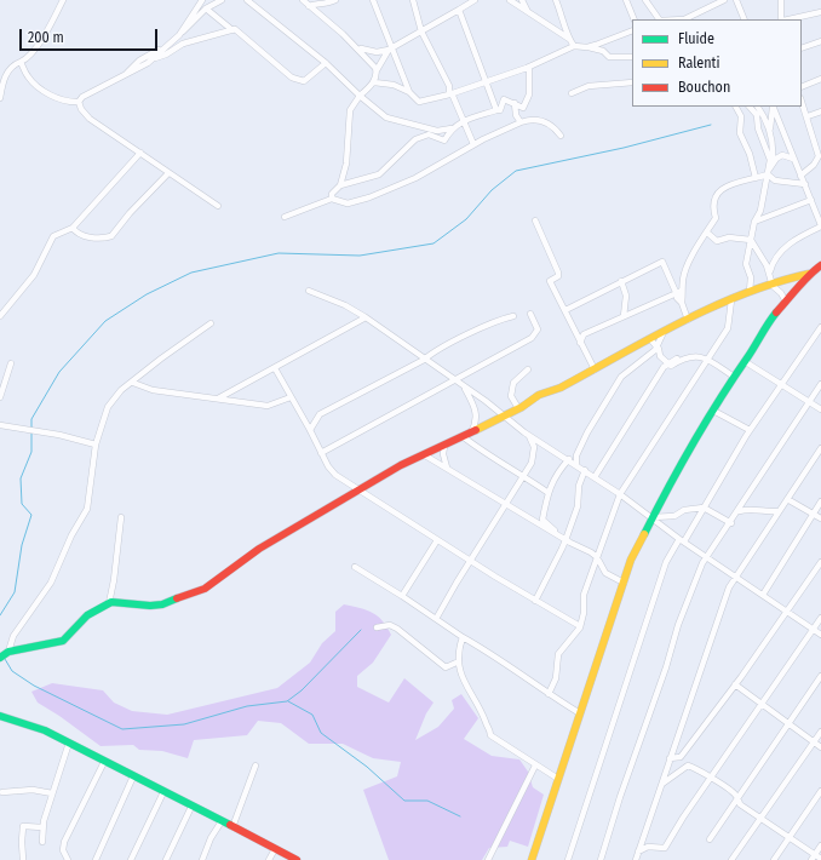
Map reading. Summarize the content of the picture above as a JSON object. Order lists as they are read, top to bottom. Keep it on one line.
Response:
{"legend":["Fluide","Ralenti","Bouchon"],"scale_bar":"200 m"}
